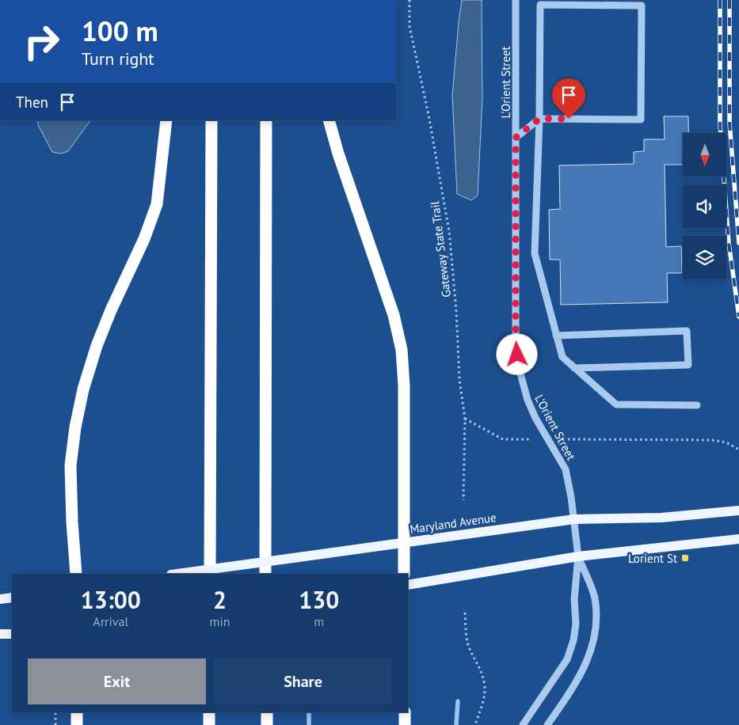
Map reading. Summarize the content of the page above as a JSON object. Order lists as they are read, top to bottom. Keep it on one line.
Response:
{"streets":{"main road":["Maryland Avenue"],"street":["L'Orient Street"],"path":["Gateway State Trail"]},"crossings":[["L'Orient Street","Maryland Avenue"]],"places":{"transit":["Lorient St"]},"north":"bottom","page":{"turn":["100 m","Turn right"],"then":"Then","eta":["13:00","Arrival","2","min","130","m"],"buttons":["Exit","Share"]}}
